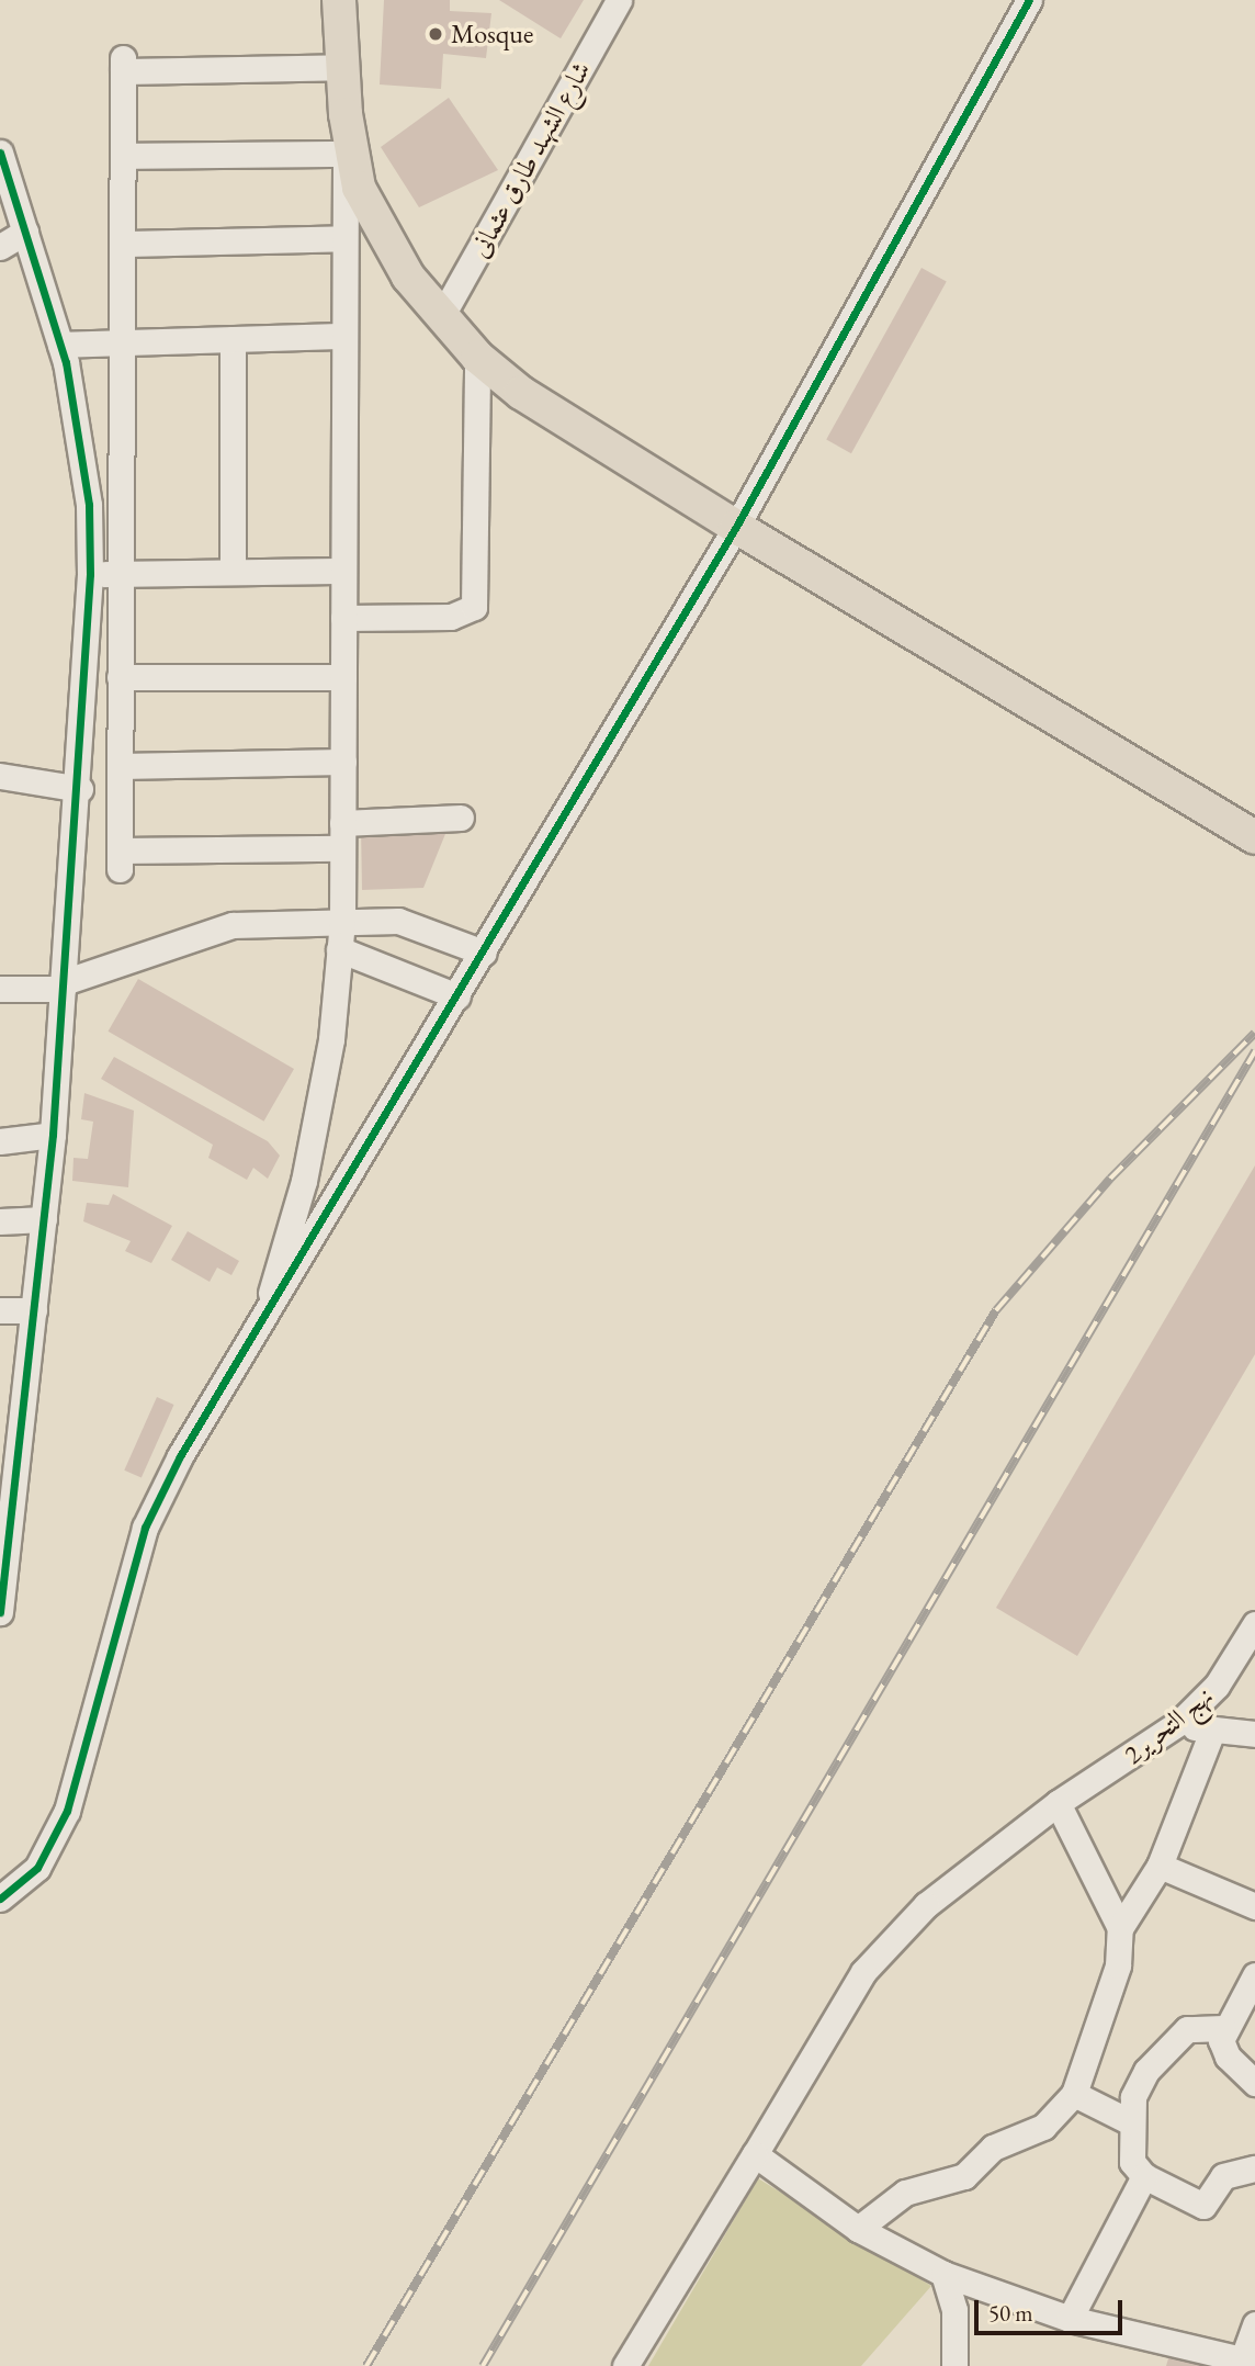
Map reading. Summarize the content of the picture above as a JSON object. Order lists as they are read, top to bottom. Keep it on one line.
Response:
{"streets":{"street":["شارع الشهىد طارق عثمانى","نهج التحرير2"]},"places":["Mosque"],"scale_bar":"50 m"}
